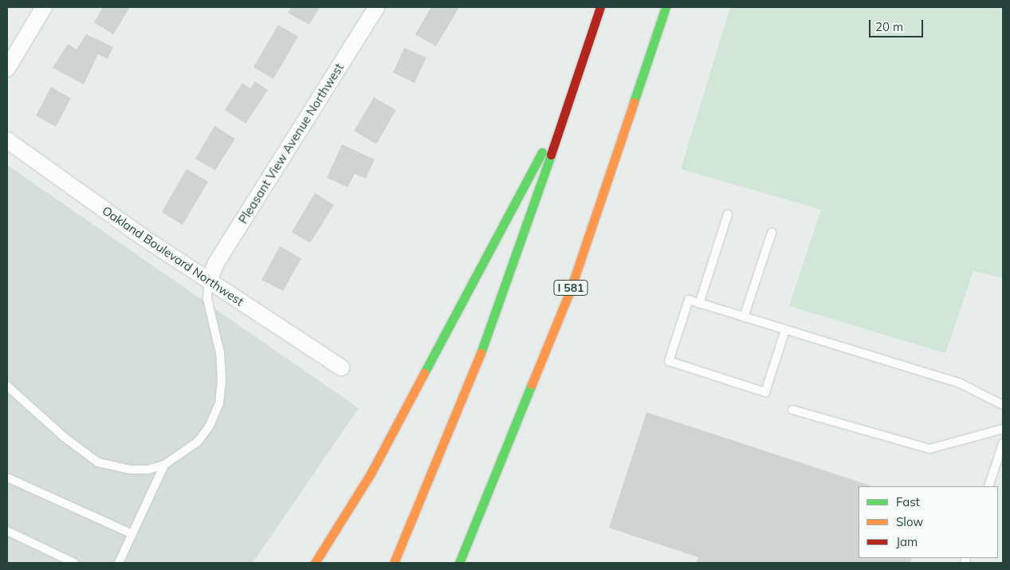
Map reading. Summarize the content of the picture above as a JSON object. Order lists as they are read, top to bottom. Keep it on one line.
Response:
{"streets":{"highway":["I 581"],"street":["Pleasant View Avenue Northwest","Oakland Boulevard Northwest"]},"crossings":[["Pleasant View Avenue Northwest","Oakland Boulevard Northwest"]],"legend":["Fast","Slow","Jam"],"scale_bar":"20 m"}
